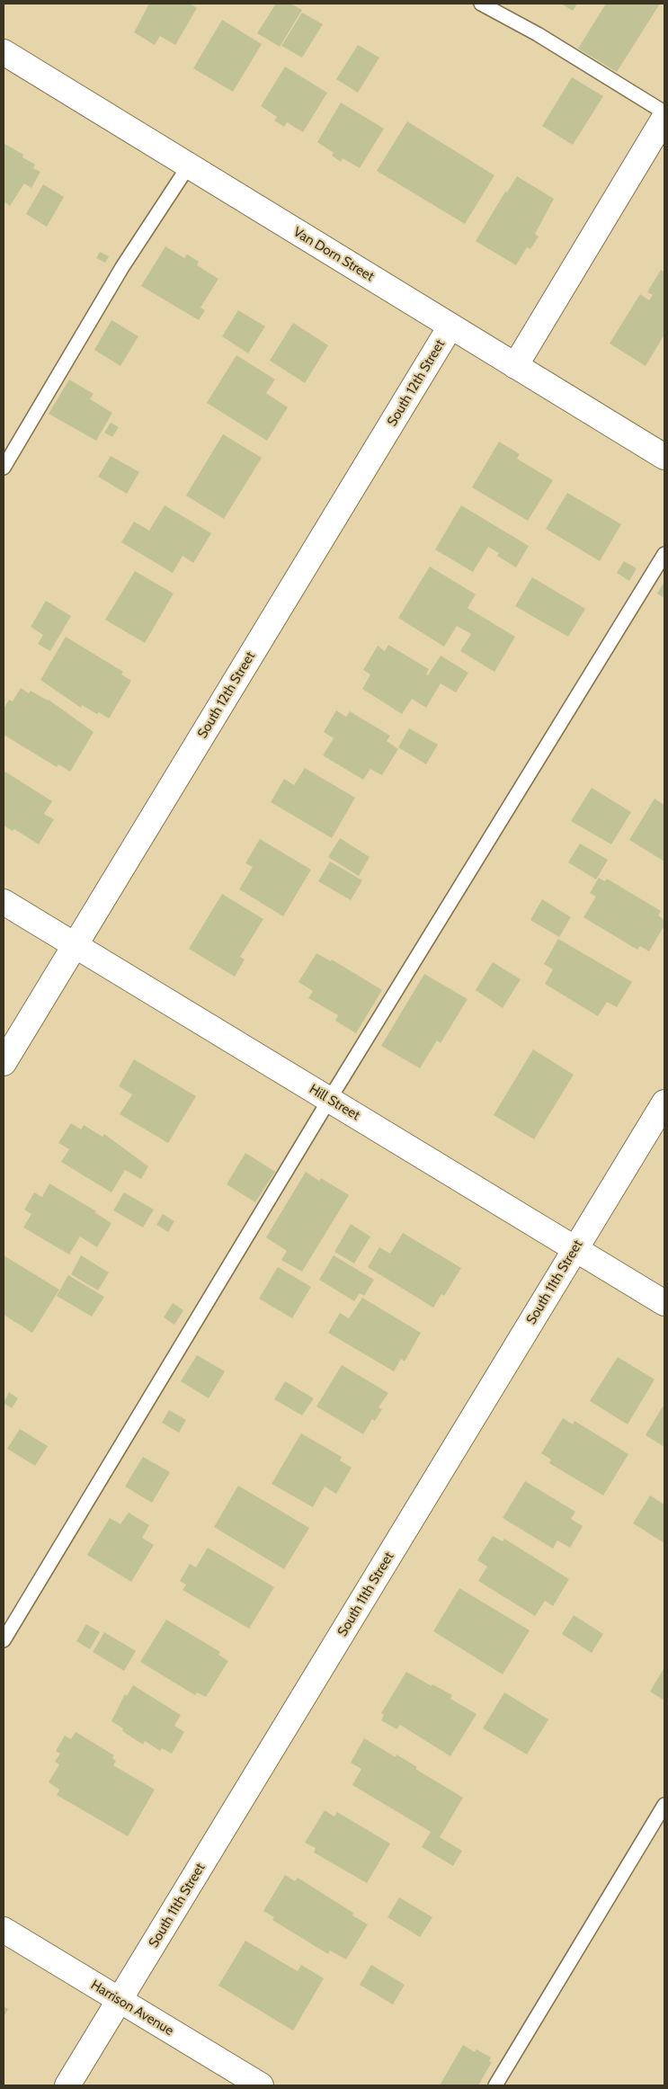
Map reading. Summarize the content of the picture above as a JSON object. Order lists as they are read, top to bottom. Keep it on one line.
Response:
{"streets":{"street":["Van Dorn Street","South 12th Street","Hill Street","South 11th Street","Harrison Avenue"]},"crossings":[["Van Dorn Street","South 12th Street"],["South 12th Street","Hill Street"],["Hill Street","South 11th Street"],["South 11th Street","Harrison Avenue"]]}
